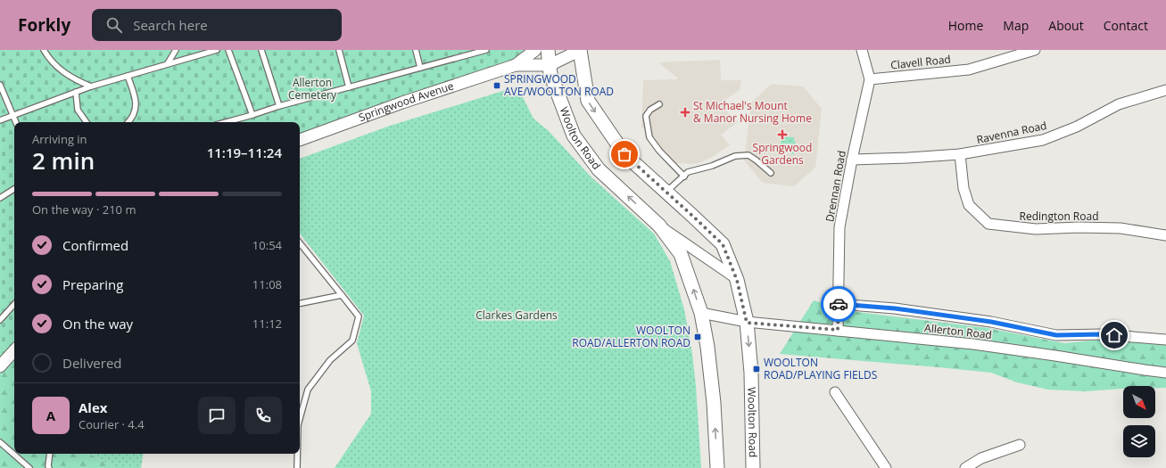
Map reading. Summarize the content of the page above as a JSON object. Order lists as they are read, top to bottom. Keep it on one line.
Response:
{"streets":{"main road":["Woolton Road"],"street":["Clavell Road","Springwood Avenue","Ravenna Road","Drennan Road","Redington Road","Allerton Road"]},"crossings":[["Clavell Road","Drennan Road"],["Springwood Avenue","Woolton Road"],["Ravenna Road","Drennan Road"],["Ravenna Road","Redington Road"],["Woolton Road","Allerton Road"],["Drennan Road","Allerton Road"]],"parks":["Allerton Cemetery","Clarkes Gardens"],"places":{"transit":["SPRINGWOOD AVE/WOOLTON ROAD","WOOLTON ROAD/ALLERTON ROAD","WOOLTON ROAD/PLAYING FIELDS"],"health":["St Michael's Mount & Manor Nursing Home","Springwood Gardens"]},"north":"bottom right","page":{"header":"Forkly","search":"Search here","nav":["Home","Map","About","Contact"],"heading":["2 min","Arriving in","11:19–11:24"],"panel":["Alex","Courier · 4.4"],"bar":"On the way · 210 m","list":[["Confirmed","10:54"],["Preparing","11:08"],["On the way","11:12"],"Delivered"],"round":"A"}}
